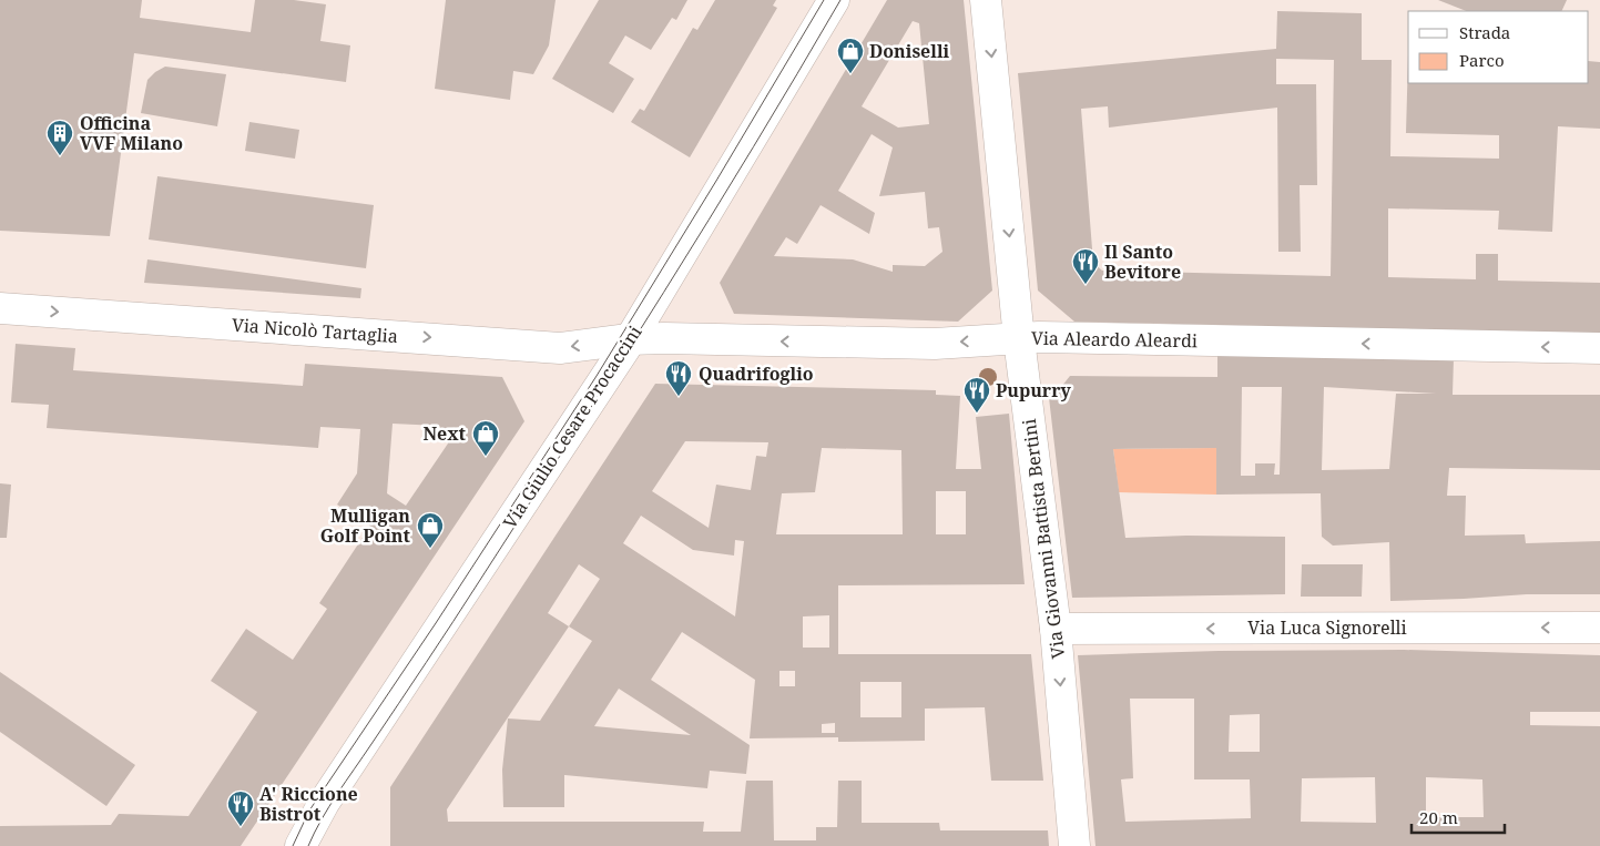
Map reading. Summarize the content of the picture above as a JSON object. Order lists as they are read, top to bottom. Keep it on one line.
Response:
{"streets":{"street":["Via Nicolò Tartaglia","Via Aleardo Aleardi","Via Giulio Cesare Procaccini","Via Giovanni Battista Bertini","Via Luca Signorelli"]},"crossings":[["Via Nicolò Tartaglia","Via Aleardo Aleardi"],["Via Nicolò Tartaglia","Via Giulio Cesare Procaccini"],["Via Aleardo Aleardi","Via Giulio Cesare Procaccini"],["Via Aleardo Aleardi","Via Giovanni Battista Bertini"],["Via Giovanni Battista Bertini","Via Luca Signorelli"]],"one_way":["Via Aleardo Aleardi","Via Giovanni Battista Bertini","Via Luca Signorelli"],"places":{"shop":["Doniselli","Next","Mulligan Golf Point"],"building":["Officina VVF Milano"],"restaurant":["Il Santo Bevitore","Quadrifoglio","Pupurry","A' Riccione Bistrot"]},"legend":["Strada","Parco"],"scale_bar":"20 m"}
